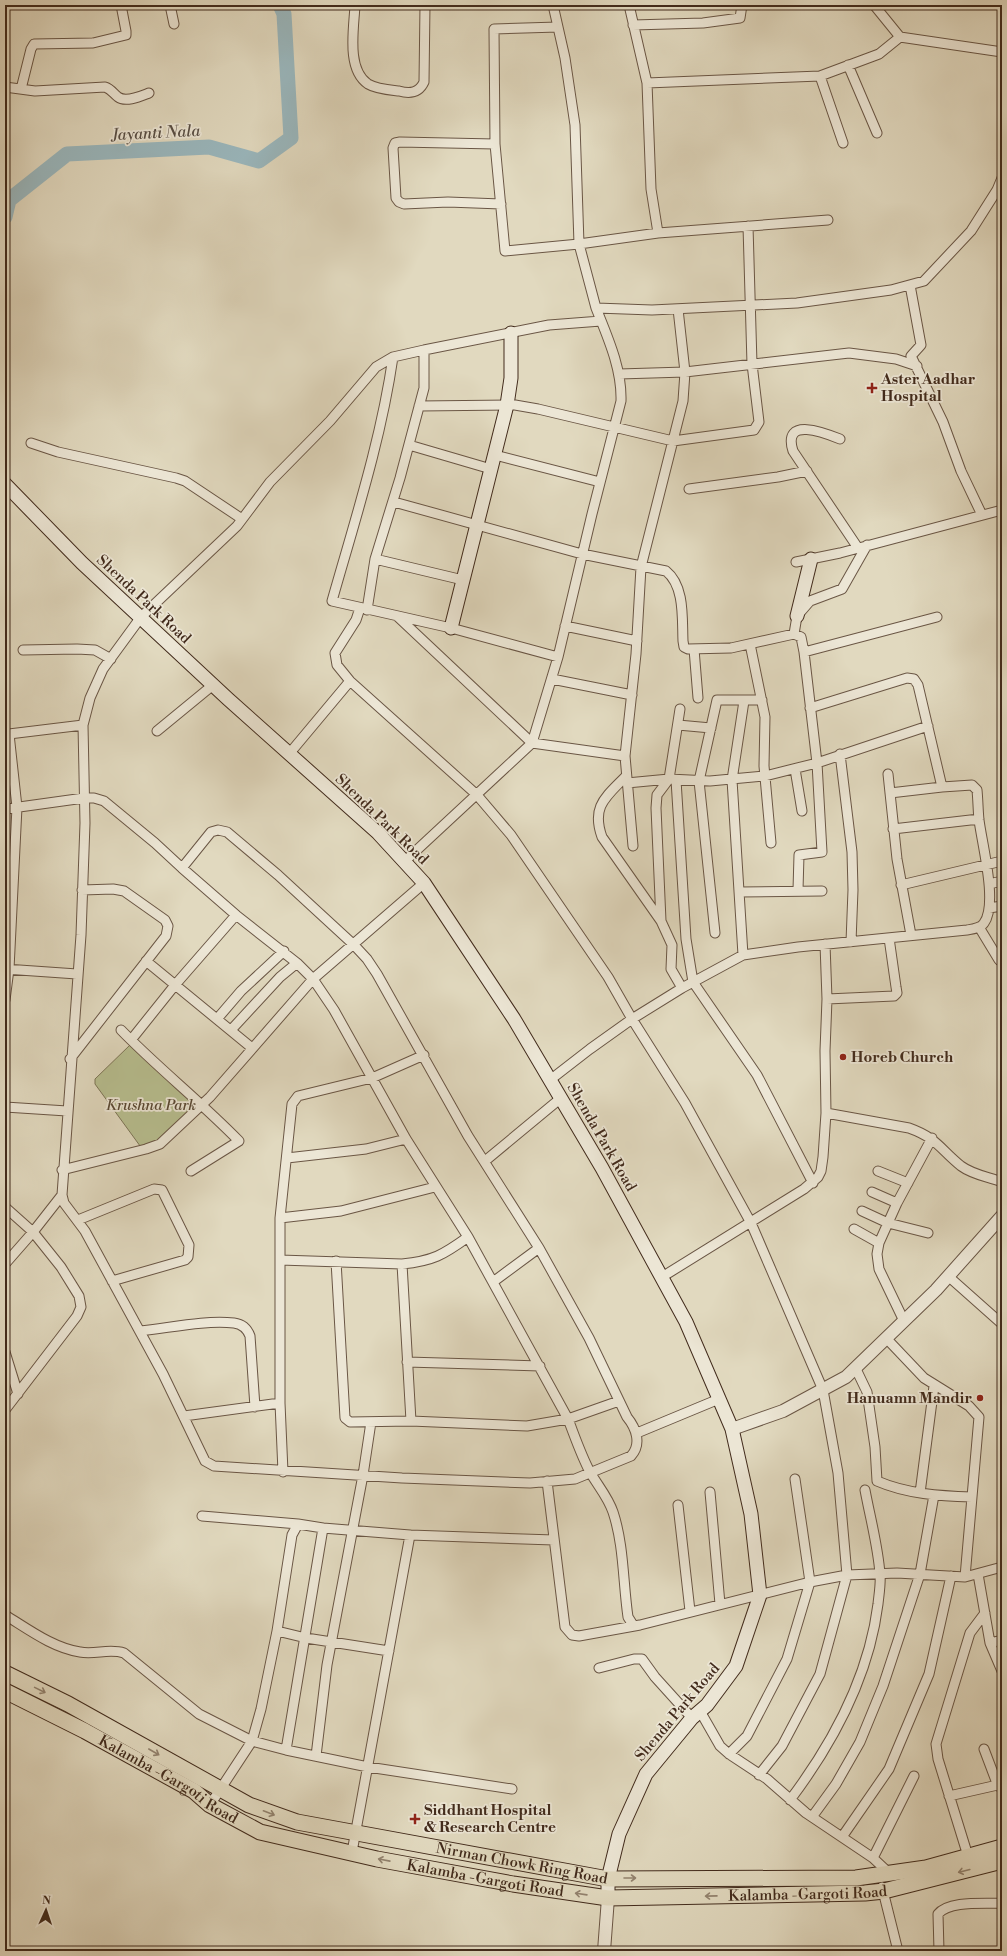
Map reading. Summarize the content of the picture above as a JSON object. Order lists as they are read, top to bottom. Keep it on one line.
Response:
{"streets":{"main road":["Shenda Park Road","Kalamba -Gargoti Road","Nirman Chowk Ring Road"]},"crossings":[["Shenda Park Road","Kalamba -Gargoti Road"],["Shenda Park Road","Nirman Chowk Ring Road"]],"one_way":["Kalamba -Gargoti Road","Nirman Chowk Ring Road"],"water":["Jayanti Nala"],"parks":["Krushna Park"],"places":{"health":["Aster Aadhar Hospital","Siddhant Hospital & Research Centre"],"other":["Horeb Church","Hanuamn Mandir"]},"north":"top"}
